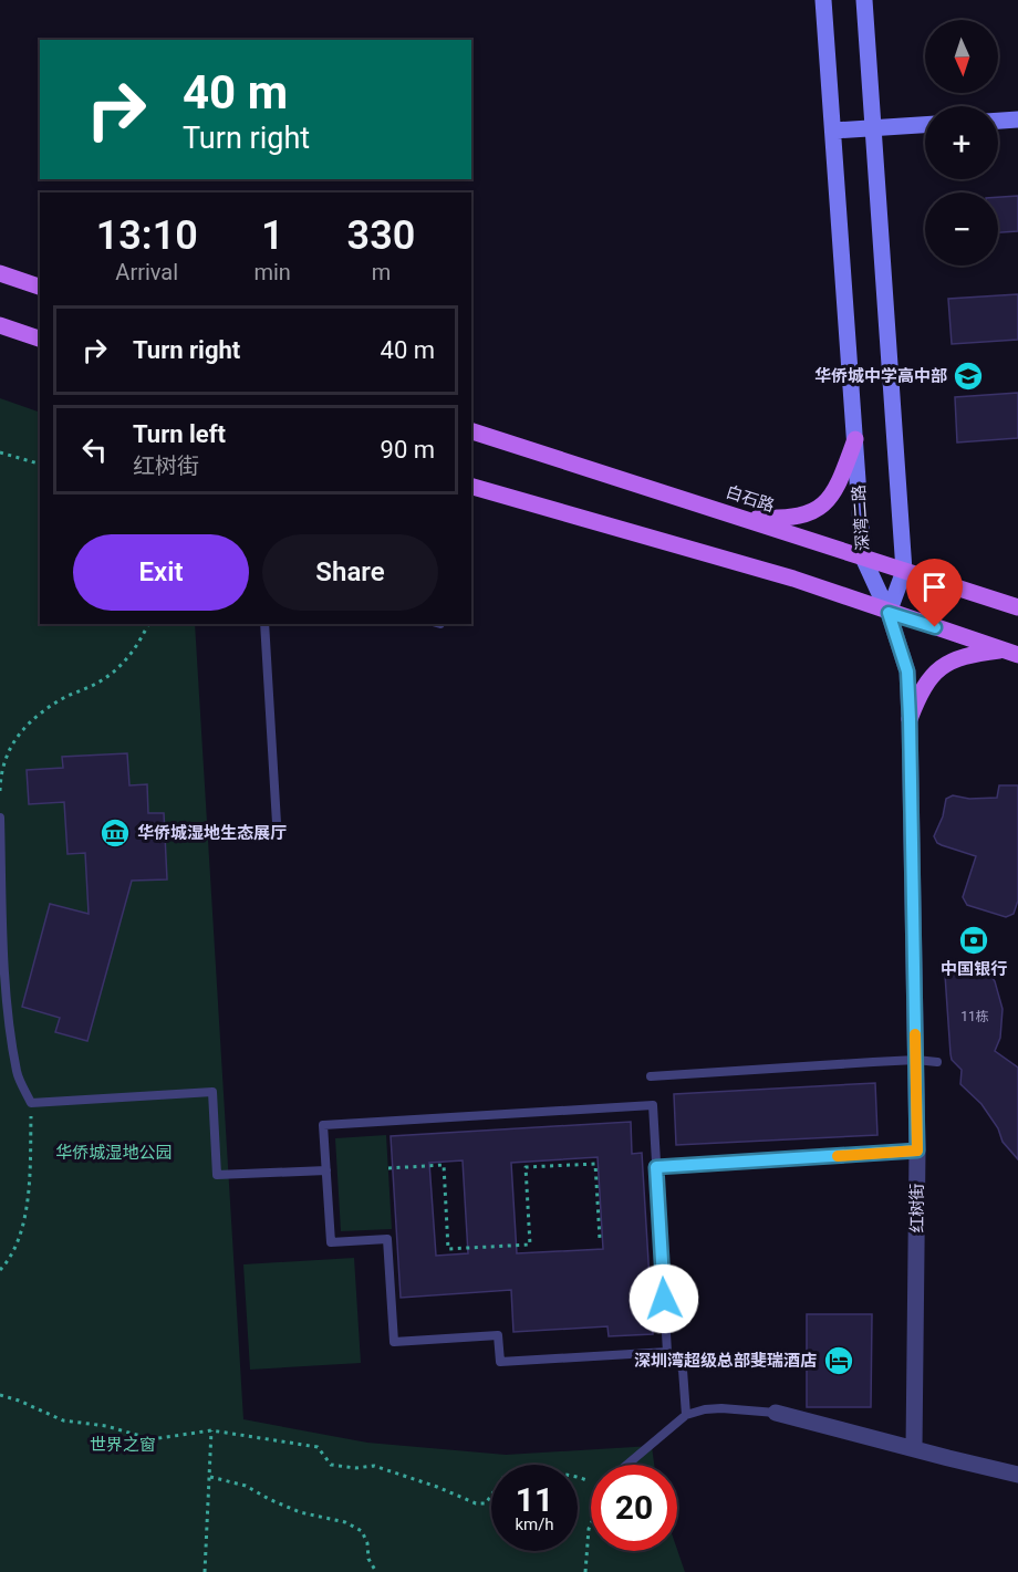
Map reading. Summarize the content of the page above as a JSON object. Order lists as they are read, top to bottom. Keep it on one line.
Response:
{"streets":{"main road":["白石路"],"street":["深湾二路","红树街"]},"crossings":[["白石路","深湾二路"],["深湾二路","红树街"]],"parks":["华侨城湿地公园","世界之窗"],"places":{"school or university":["华侨城中学高中部"],"museum":["华侨城湿地生态展厅"],"bank":["中国银行"],"hotel":["深圳湾超级总部斐瑞酒店"]},"house_numbers":["11栋"],"north":"bottom","page":{"map_buttons":["+","−"],"turn":["40 m","Turn right"],"eta":["13:10","Arrival","1","min","330","m"],"list":[{"name":"Turn right","value":"40 m"},{"name":"Turn left","note":"红树街","value":"90 m"}],"buttons":["Exit","Share"],"speed":"11 km/h","limit":"20"}}
